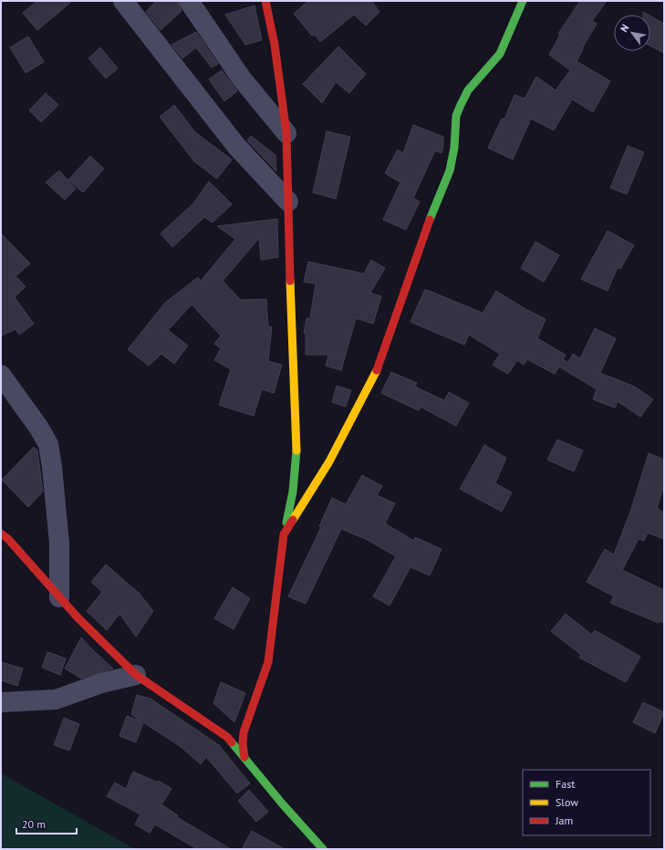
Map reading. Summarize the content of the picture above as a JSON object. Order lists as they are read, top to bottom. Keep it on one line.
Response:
{"legend":["Fast","Slow","Jam"],"scale_bar":"20 m","north":"top left"}
